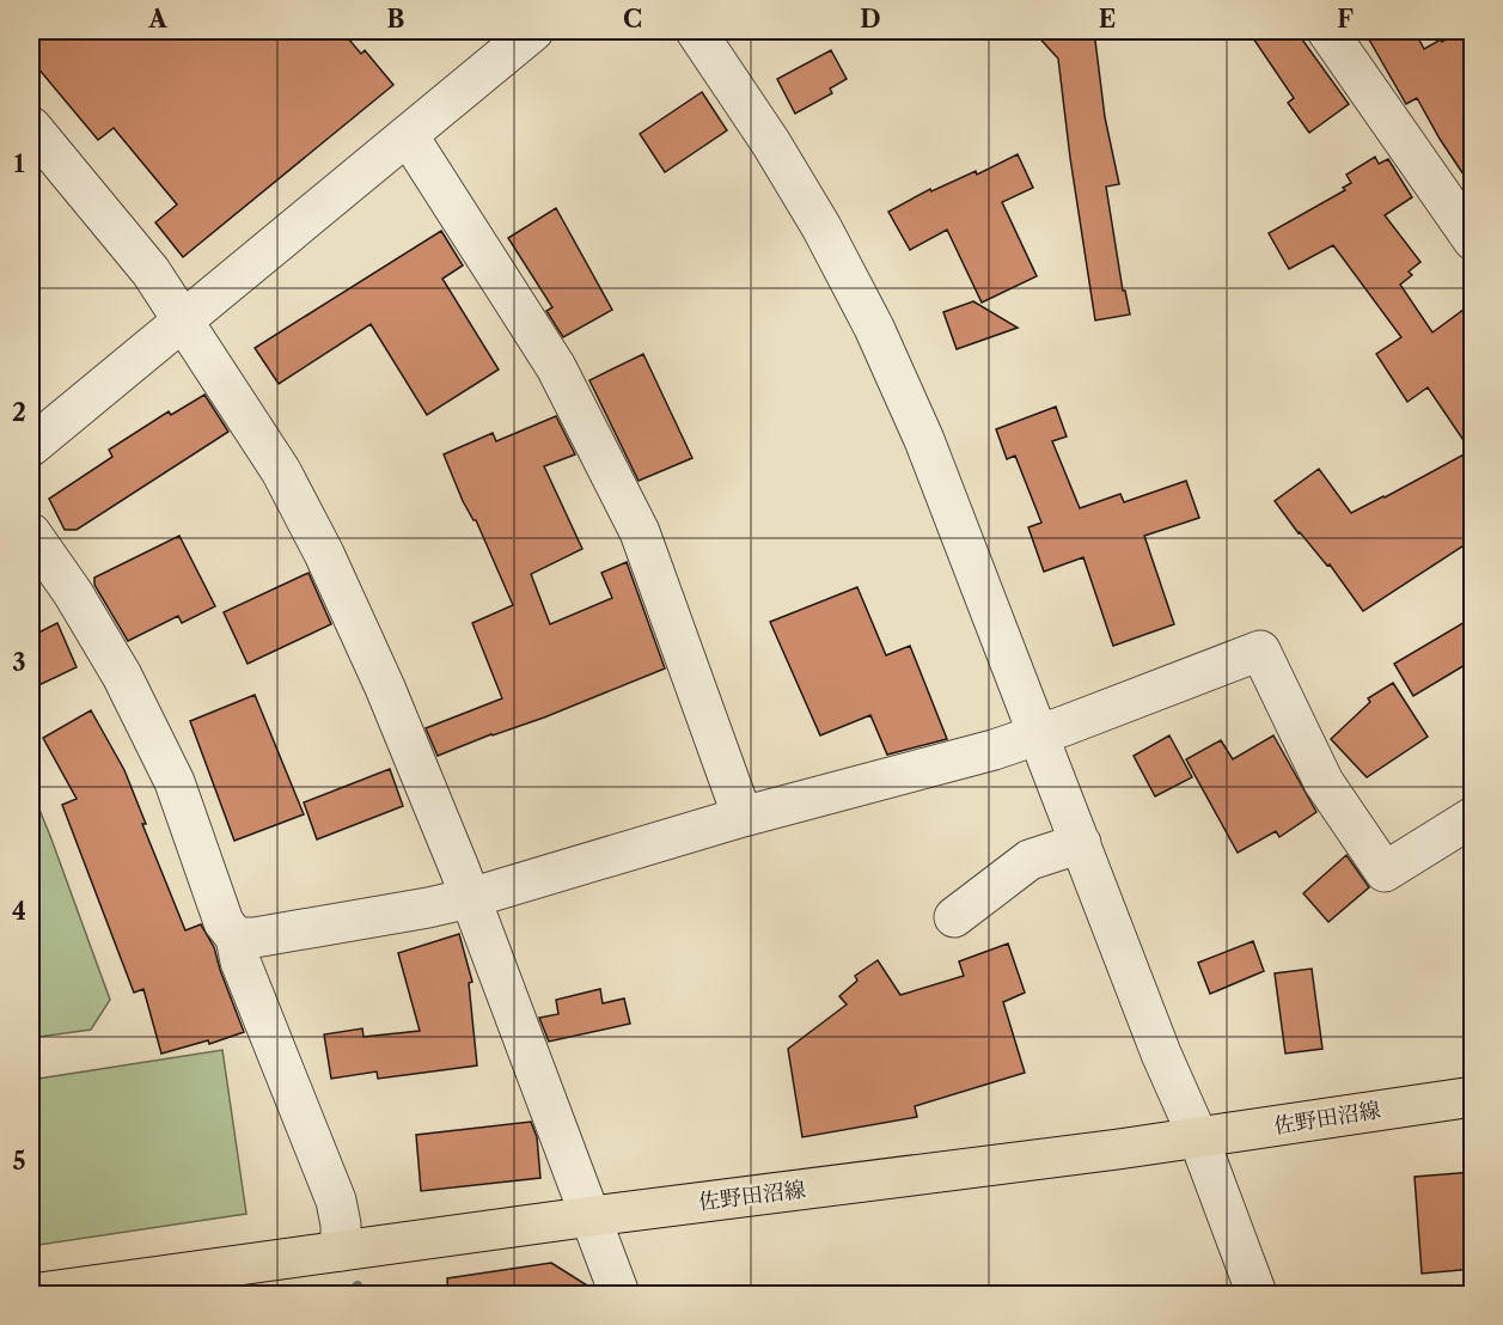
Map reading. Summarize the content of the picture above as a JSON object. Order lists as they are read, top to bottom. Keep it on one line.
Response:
{"streets":{"main road":["佐野田沼線"]},"grid":{"columns":["A","B","C","D","E","F"],"rows":["1","2","3","4","5"]}}
